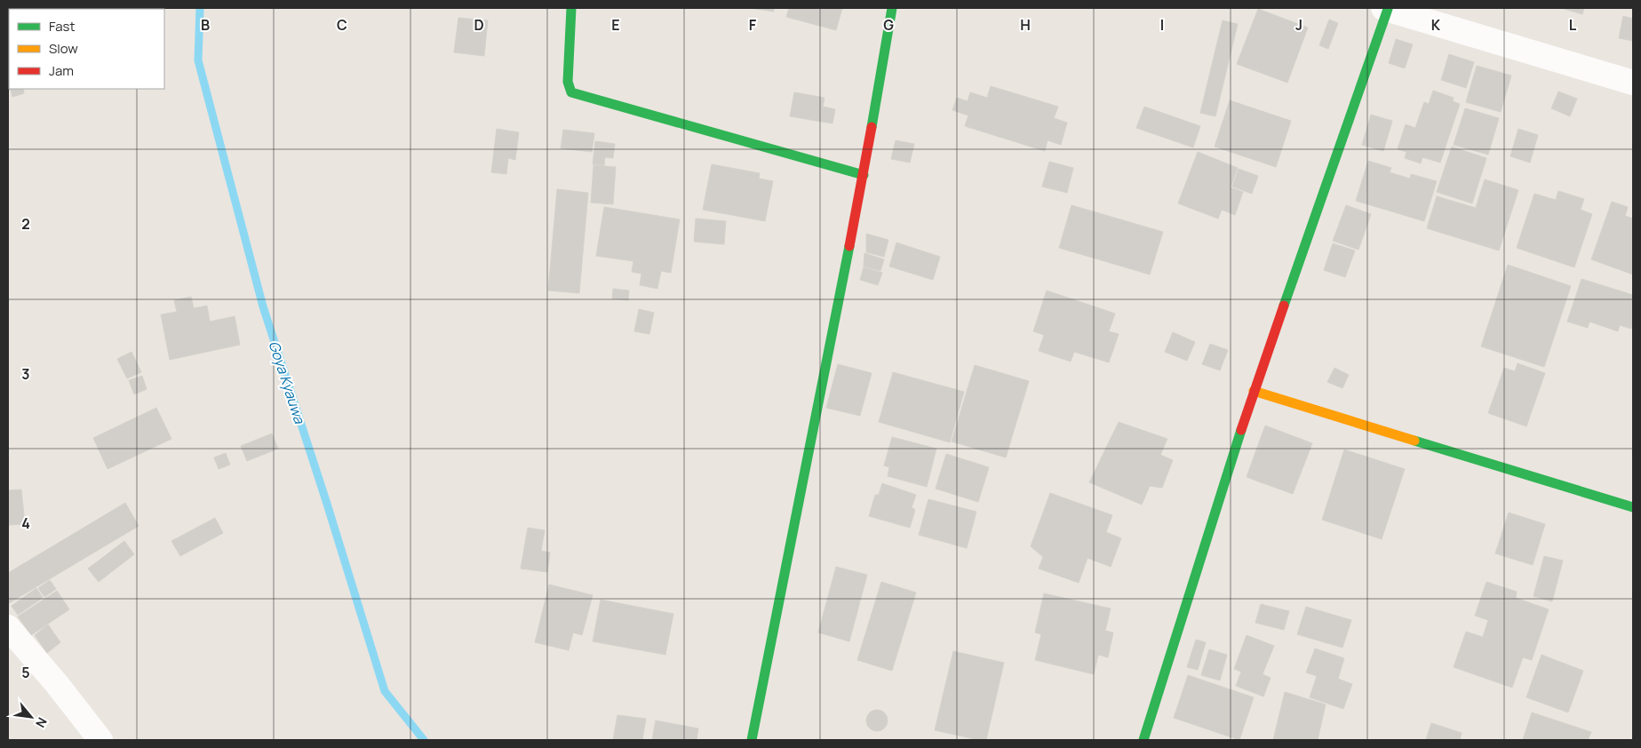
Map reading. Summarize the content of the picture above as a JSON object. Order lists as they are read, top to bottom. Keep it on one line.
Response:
{"water":["Goya Kyauwa"],"legend":["Fast","Slow","Jam"],"north":"bottom right","grid":{"columns":["B","C","D","E","F","G","H","I","J","K","L"],"rows":["2","3","4","5"]}}
